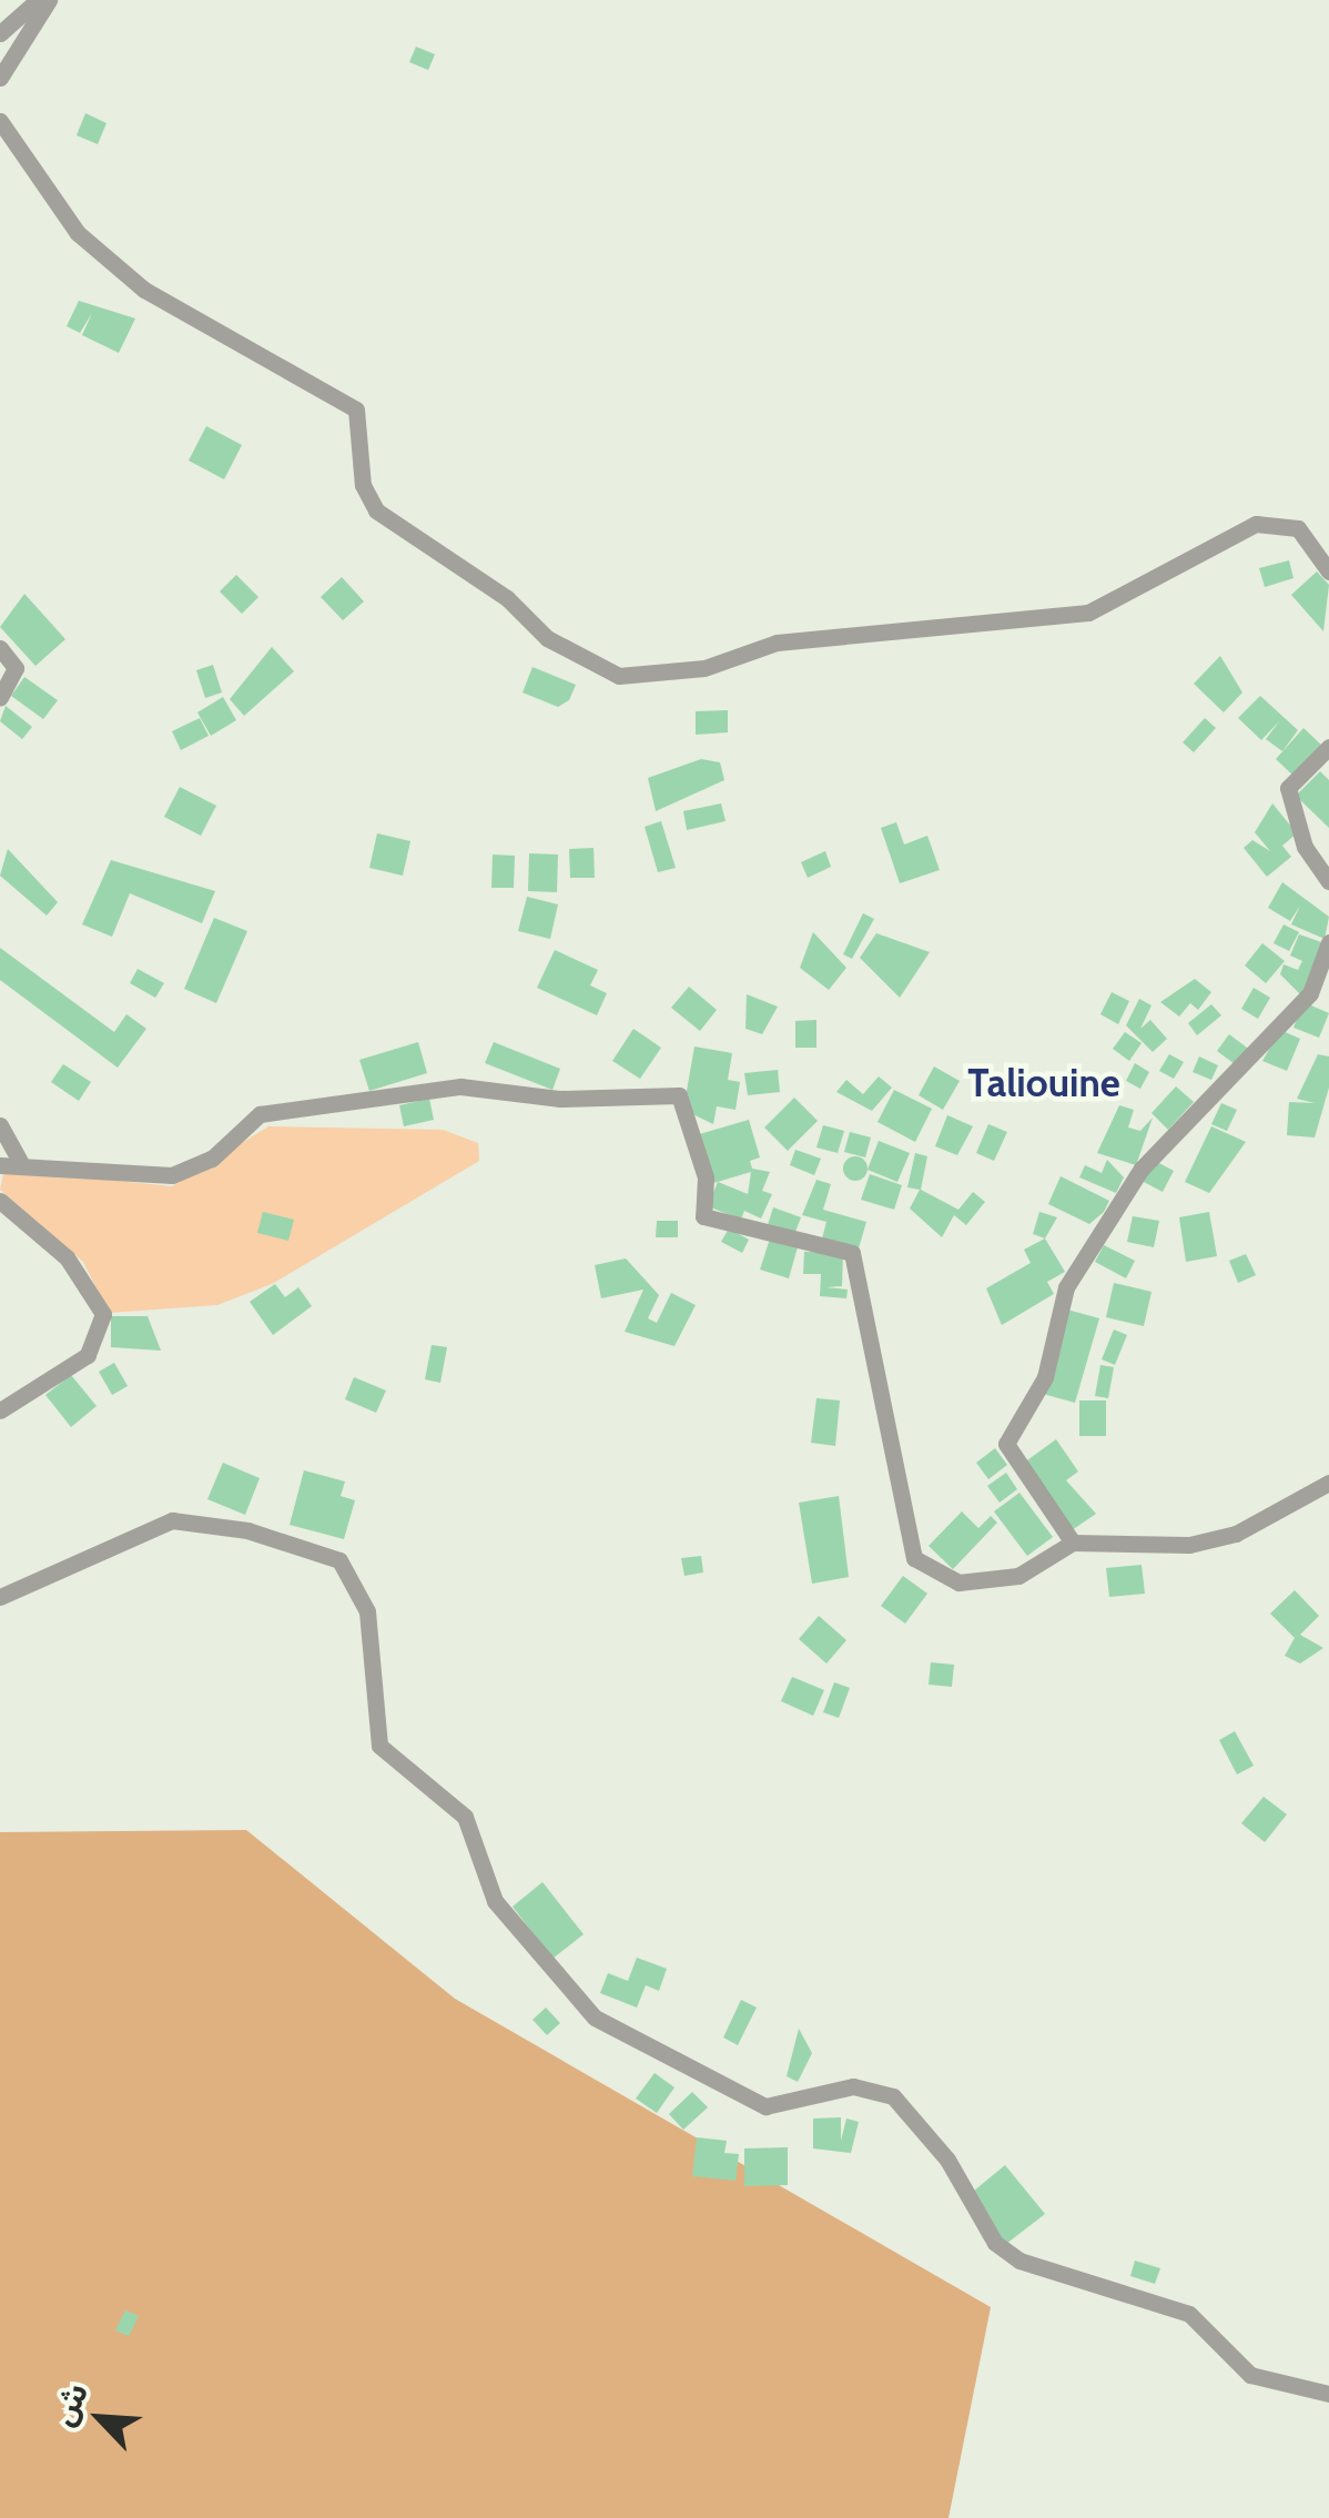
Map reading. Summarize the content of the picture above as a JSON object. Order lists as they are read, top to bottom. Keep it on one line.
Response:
{"districts":["Taliouine"],"north":"top left"}
